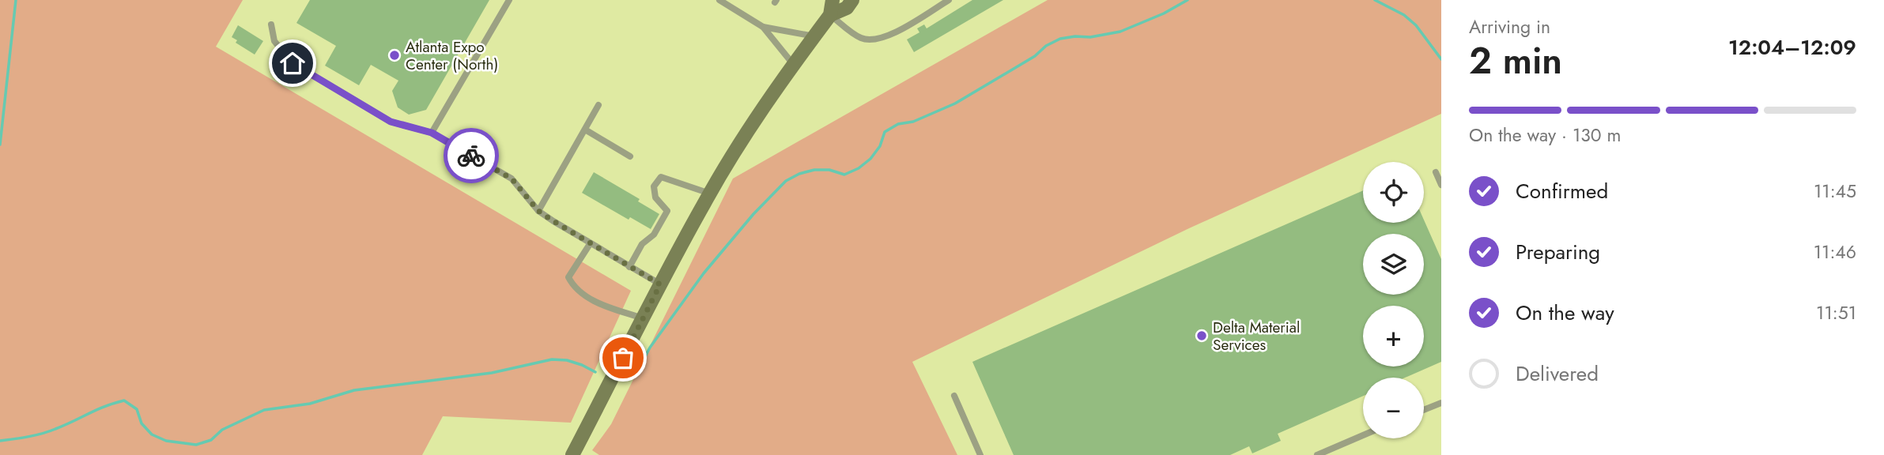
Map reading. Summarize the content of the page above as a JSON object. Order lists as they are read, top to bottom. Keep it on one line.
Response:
{"places":["Atlanta Expo Center (North)","Delta Material Services"],"page":{"heading":["2 min","Arriving in","12:04–12:09"],"bar":"On the way · 130 m","list":[["Confirmed","11:45"],["Preparing","11:46"],["On the way","11:51"],"Delivered"],"map_buttons":["+","−"]}}
